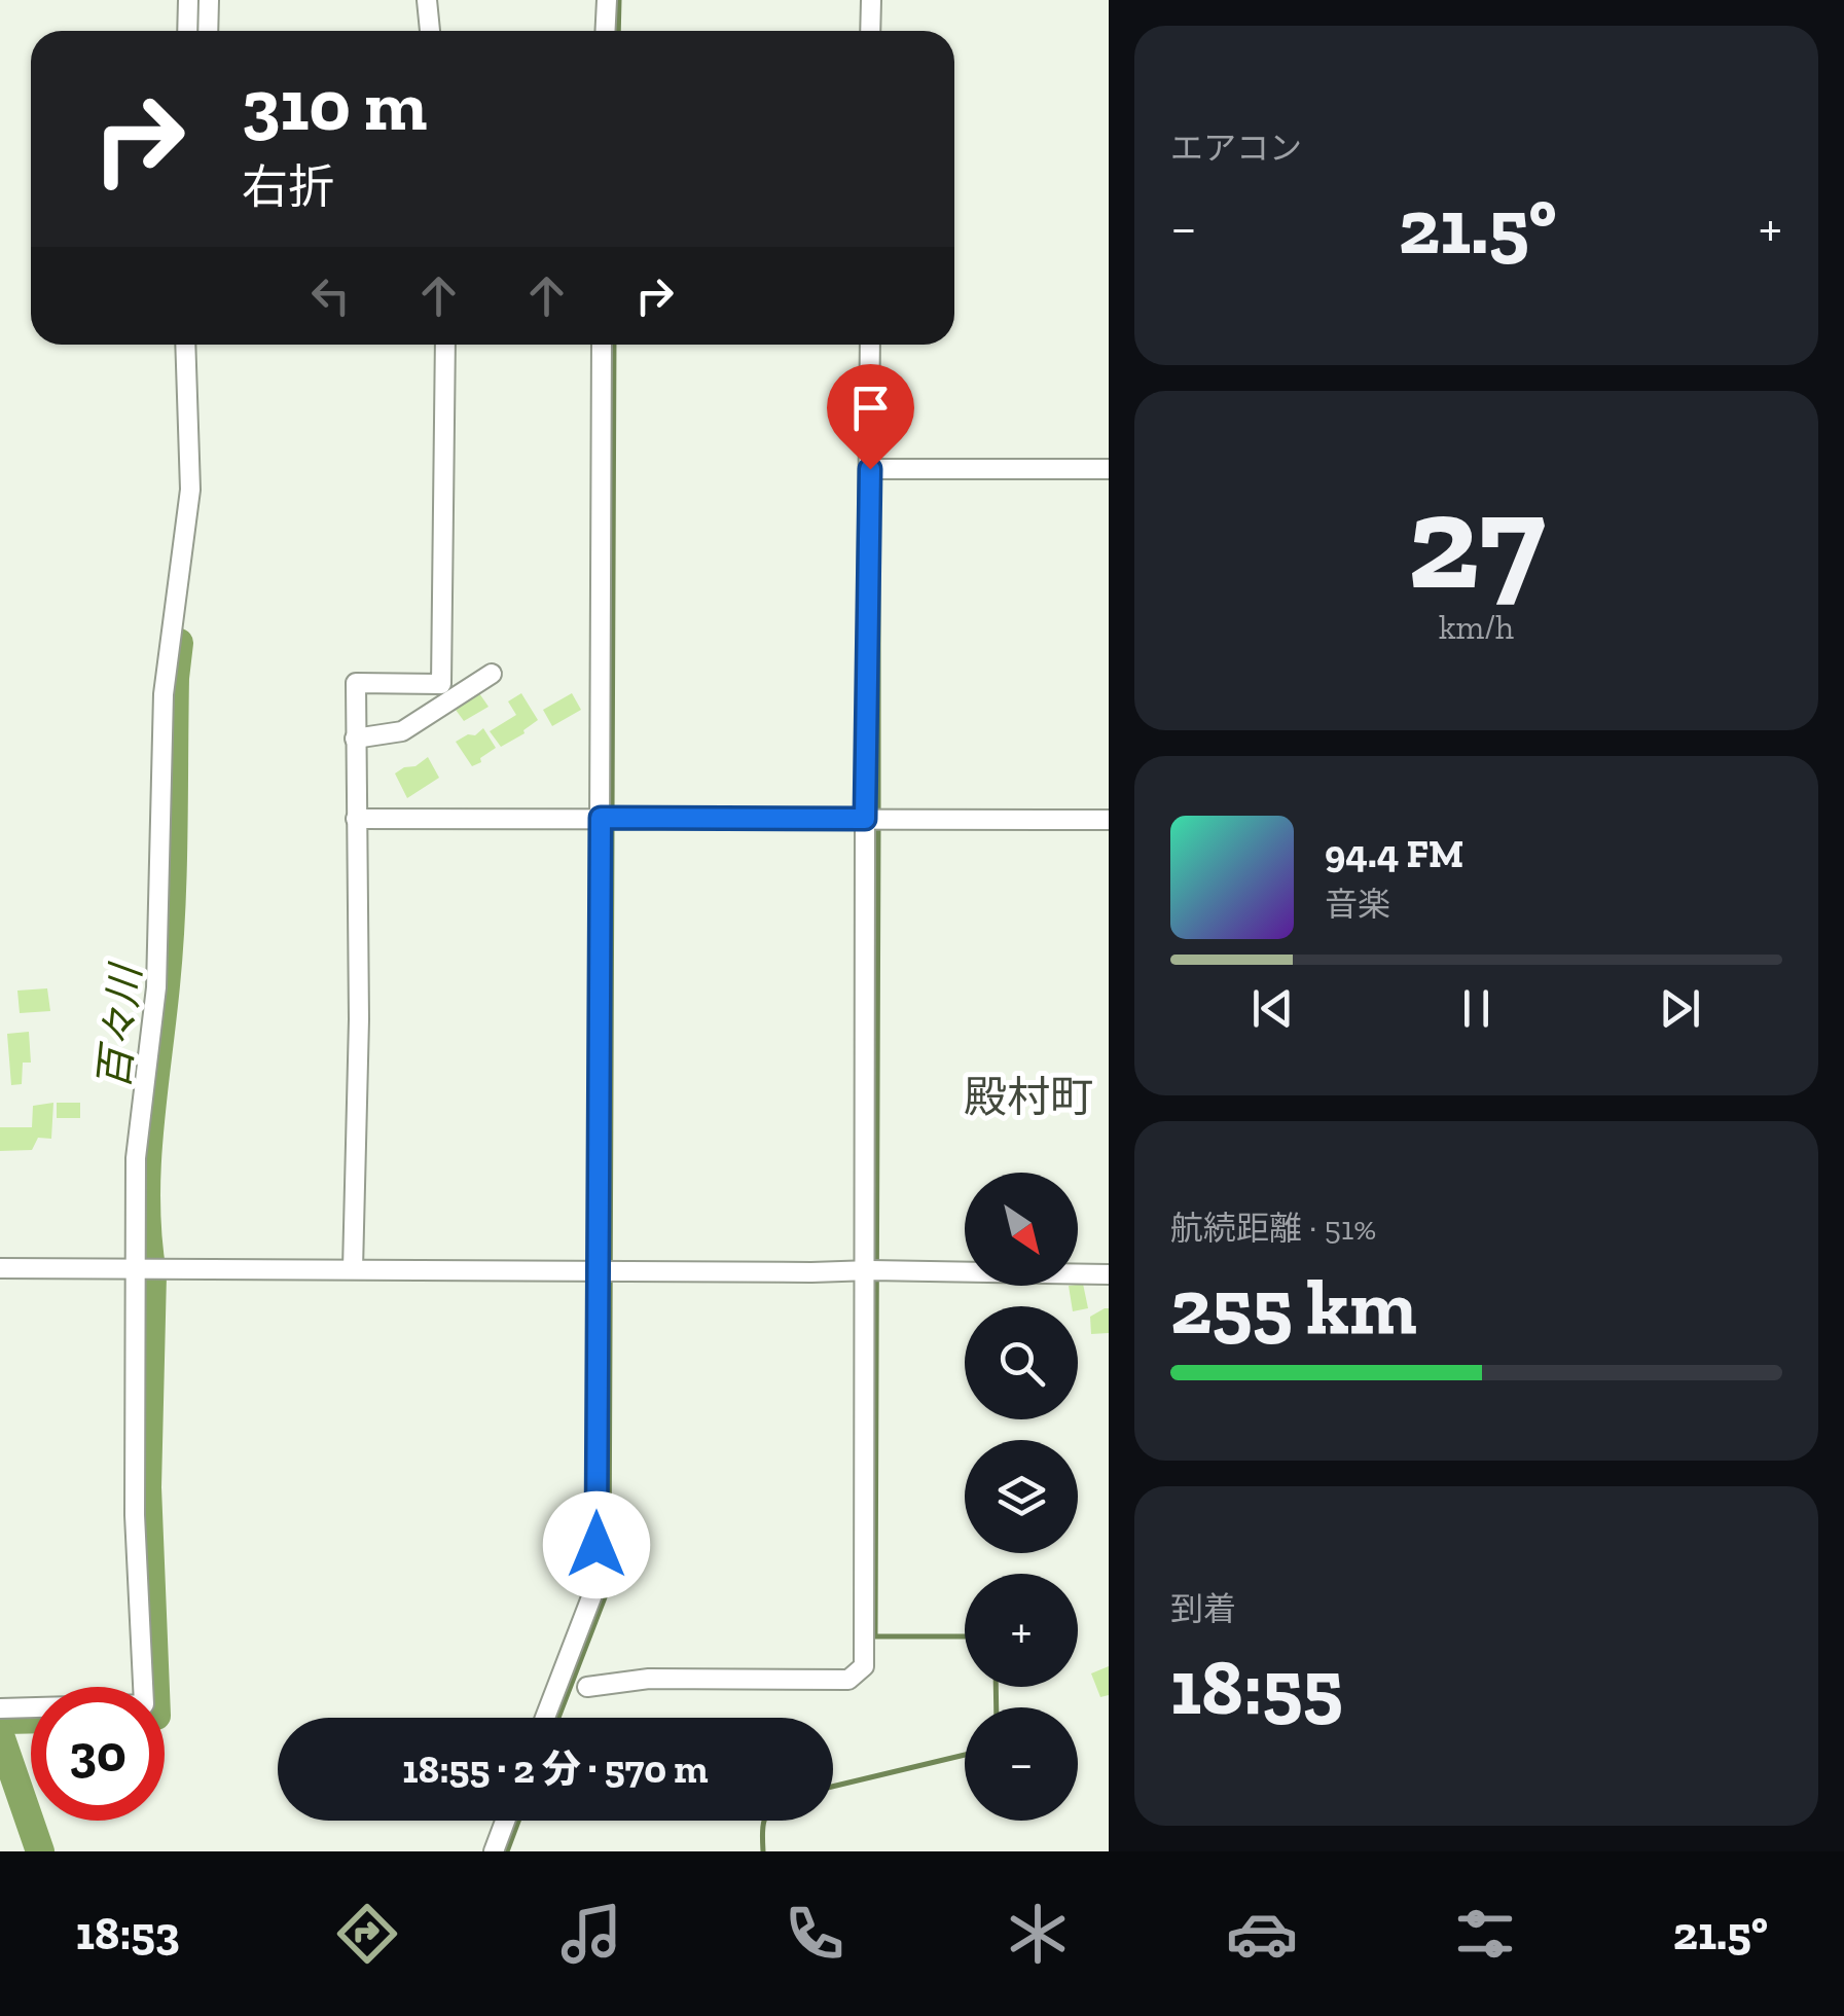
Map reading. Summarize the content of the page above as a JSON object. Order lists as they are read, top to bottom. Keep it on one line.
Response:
{"districts":["殿村町"],"water":["百々川"],"north":"bottom right","page":{"tile":["エアコン",["27","km/h"],["航続距離 · 51%","255 km"],["到着","18:55"]],"turn":["310 m","右折"],"heat":["−","21.5°","+"],"song":["94.4 FM","音楽"],"map_buttons":["+","−"],"limit":"30","trip":"18:55 · 2 分 · 570 m","tabs":["18:53","21.5°"]}}
